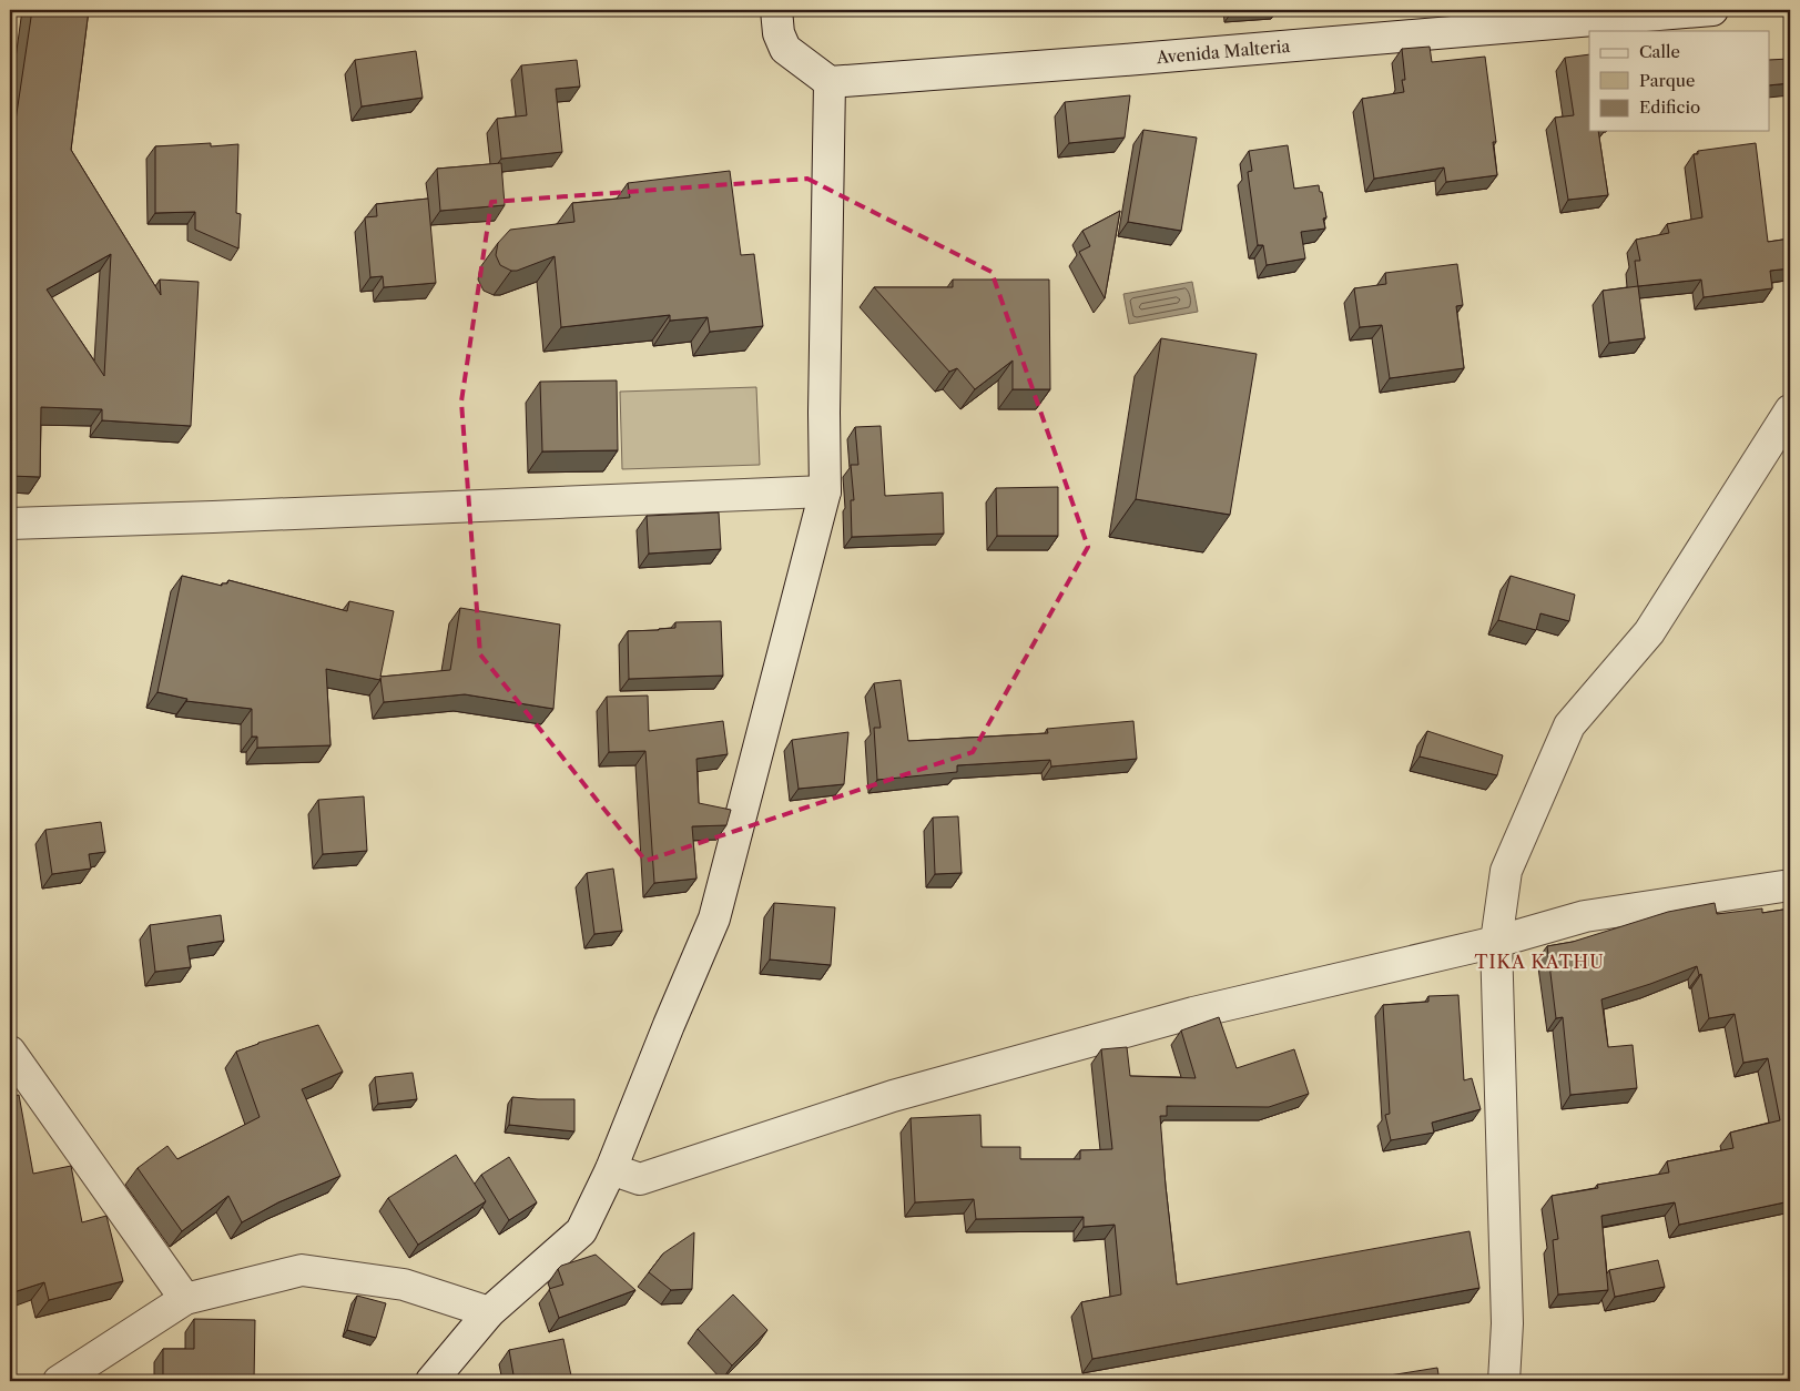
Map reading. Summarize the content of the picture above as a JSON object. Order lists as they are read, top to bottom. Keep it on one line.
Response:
{"streets":{"street":["Avenida Malteria"]},"districts":["TIKA KATHU"],"legend":["Calle","Parque","Edificio"]}
